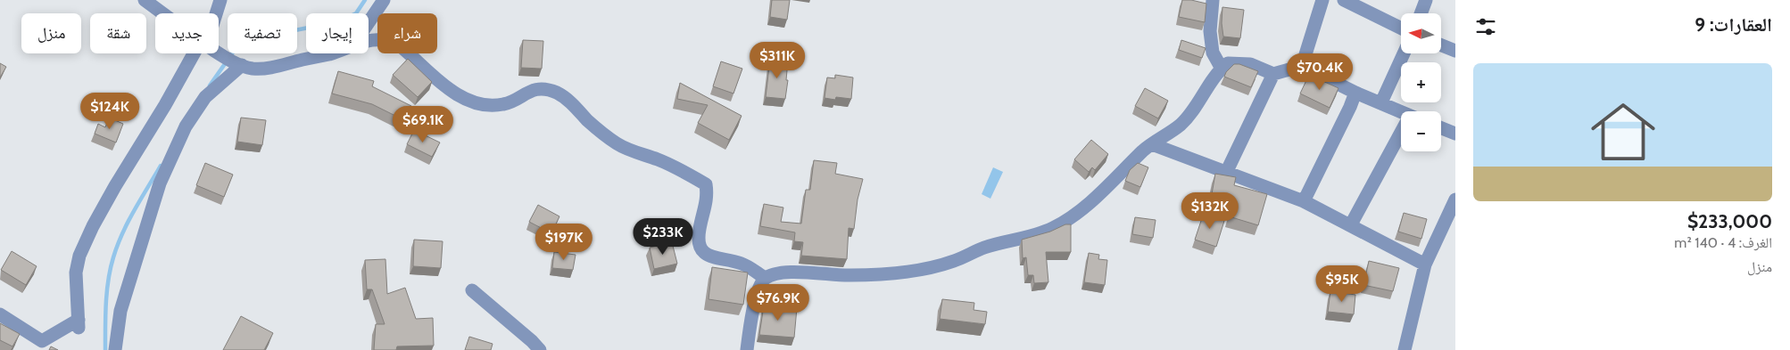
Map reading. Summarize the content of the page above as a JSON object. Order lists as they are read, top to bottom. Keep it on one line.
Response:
{"north":"left","page":{"heading":"العقارات: 9","map_buttons":["+","−"],"chip":["شراء","إيجار","تصفية","جديد","شقة","منزل"],"price":["$311K","$70.4K","$124K","$69.1K","$132K","$233K","$197K","$95K","$76.9K"],"list":[{"name":"$233,000","note":"الغرف: 4 · 140 m² · منزل"}]}}
